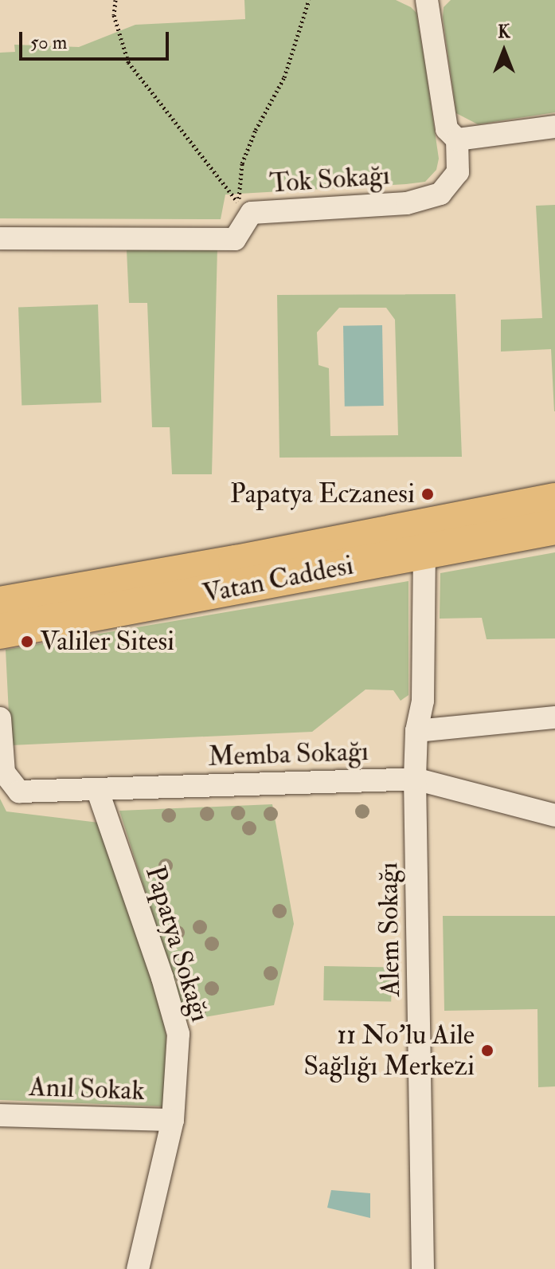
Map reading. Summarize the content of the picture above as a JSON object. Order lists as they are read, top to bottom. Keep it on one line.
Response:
{"streets":{"main road":["Vatan Caddesi"],"street":["Tok Sokağı","Memba Sokağı","Alem Sokağı","Papatya Sokağı","Anıl Sokak"]},"crossings":[["Vatan Caddesi","Alem Sokağı"],["Memba Sokağı","Alem Sokağı"],["Memba Sokağı","Papatya Sokağı"],["Papatya Sokağı","Anıl Sokak"]],"places":["Papatya Eczanesi","Valiler Sitesi","11 No'lu Aile Sağlığı Merkezi"],"scale_bar":"50 m","north":"top"}
